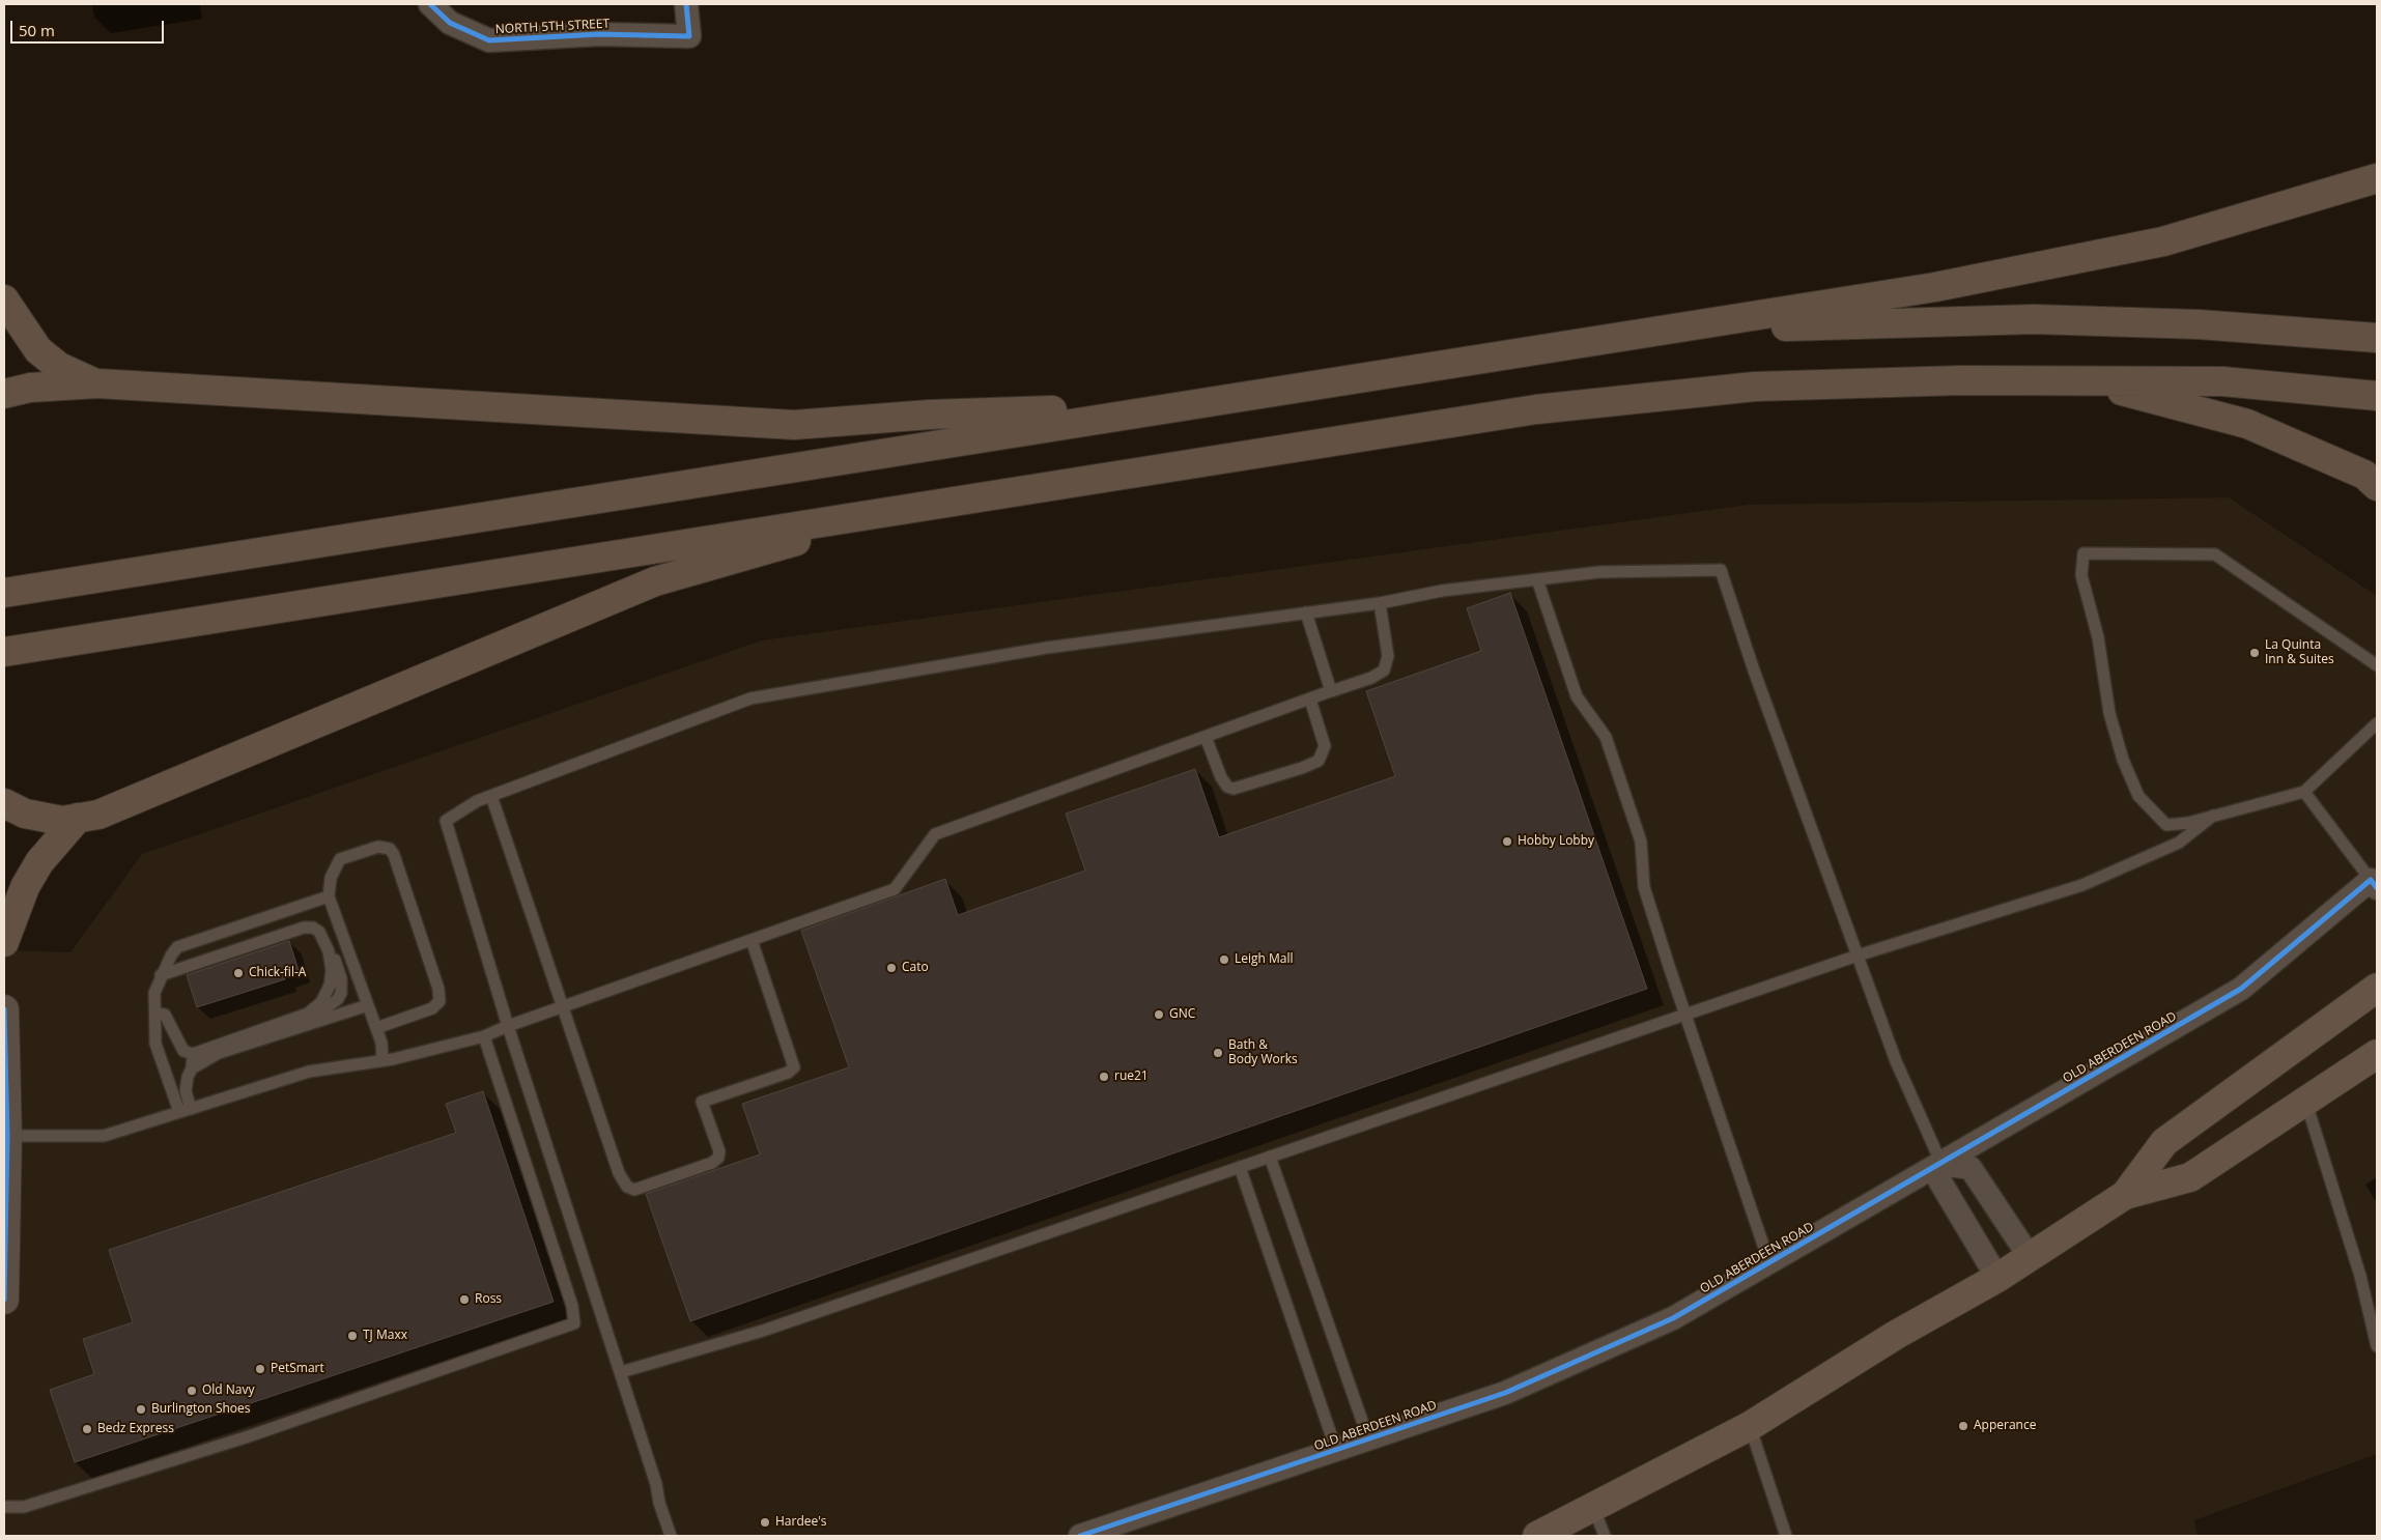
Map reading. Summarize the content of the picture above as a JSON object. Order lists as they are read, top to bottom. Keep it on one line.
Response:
{"streets":{"street":["NORTH 5TH STREET","OLD ABERDEEN ROAD"]},"places":["La Quinta Inn & Suites","Hobby Lobby","Leigh Mall","Cato","Chick-fil-A","GNC","Bath & Body Works","rue21","Ross","TJ Maxx","PetSmart","Old Navy","Burlington Shoes","Apperance","Bedz Express","Hardee's"],"scale_bar":"50 m"}
